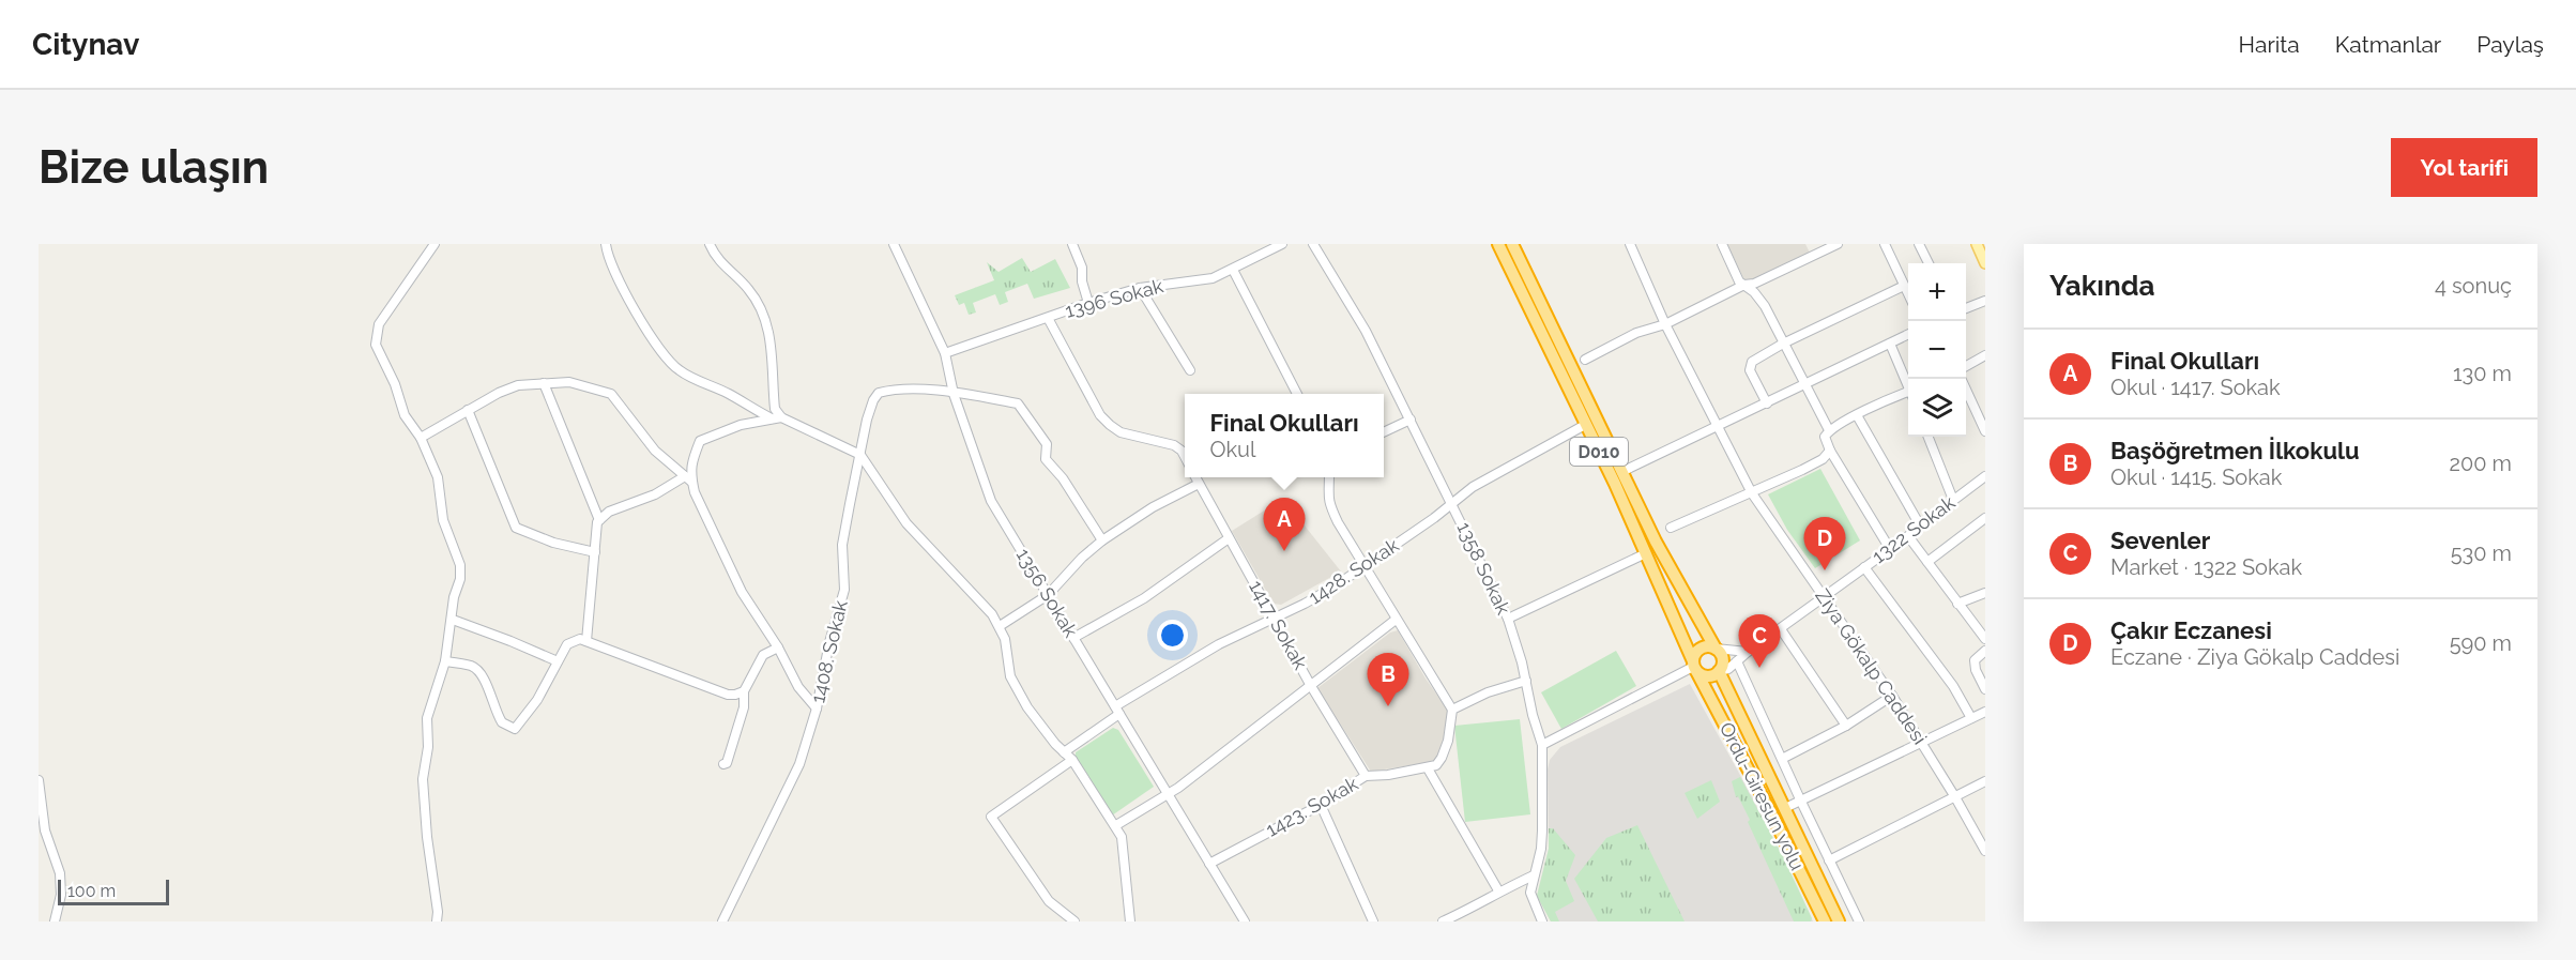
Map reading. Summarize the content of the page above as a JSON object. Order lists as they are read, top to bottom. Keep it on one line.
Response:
{"streets":{"highway":["D010","Ordu-Giresun yolu"],"street":["1396 Sokak","1322 Sokak","1358 Sokak","1428. Sokak","1356 Sokak","1417. Sokak","1408. Sokak","Ziya Gökalp Caddesi","1423. Sokak"]},"crossings":[["1396 Sokak","1356 Sokak"],["D010","1322 Sokak"],["D010","1428. Sokak"],["D010","Ordu-Giresun yolu"],["1322 Sokak","Ziya Gökalp Caddesi"],["1322 Sokak","Ordu-Giresun yolu"],["1358 Sokak","1428. Sokak"],["1428. Sokak","1356 Sokak"],["1428. Sokak","1417. Sokak"],["1356 Sokak","1408. Sokak"],["1356 Sokak","1423. Sokak"],["1417. Sokak","1423. Sokak"]],"scale_bar":"100 m","page":{"header":"Citynav","nav":["Harita","Katmanlar","Paylaş"],"buttons":"Yol tarifi","title":"Bize ulaşın","heading":["Yakında","4 sonuç"],"map_buttons":["+","−"],"list":[{"mark":"A","name":"Final Okulları","note":"Okul · 1417. Sokak","value":"130 m"},{"mark":"B","name":"Başöğretmen İlkokulu","note":"Okul · 1415. Sokak","value":"200 m"},{"mark":"C","name":"Sevenler","note":"Market · 1322 Sokak","value":"530 m"},{"mark":"D","name":"Çakır Eczanesi","note":"Eczane · Ziya Gökalp Caddesi","value":"590 m"}],"popup":["Final Okulları","Okul"],"pins":["A","D","C","B"],"scale":"100 m"}}
